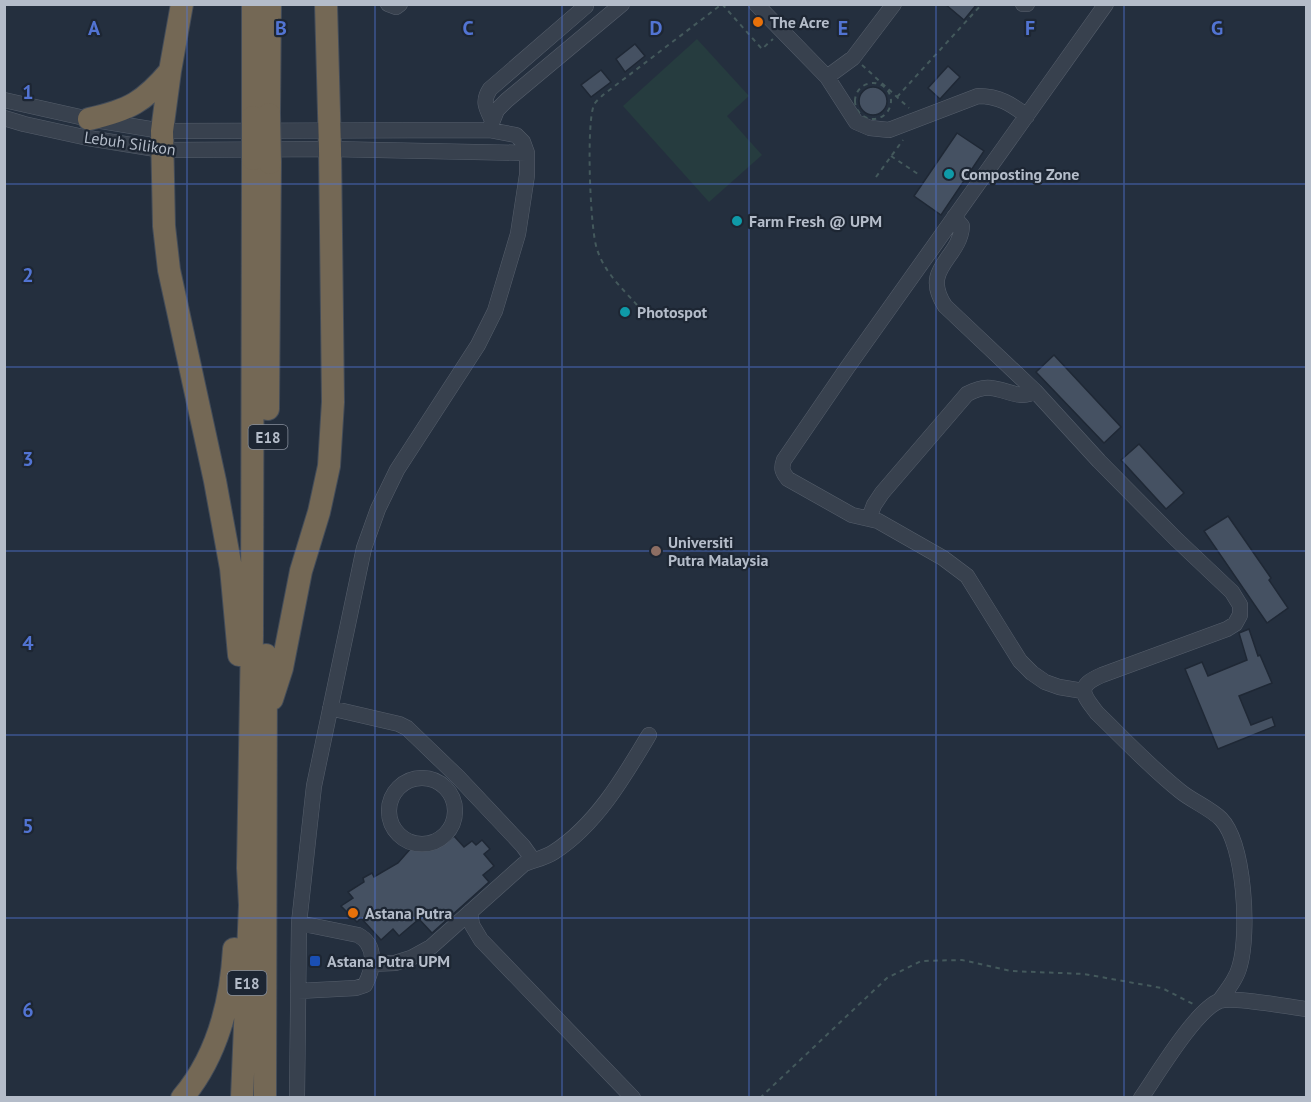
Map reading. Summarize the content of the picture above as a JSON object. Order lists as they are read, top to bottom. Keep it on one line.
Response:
{"streets":{"highway":["E18"],"street":["Lebuh Silikon"]},"places":{"other":["The Acre","Composting Zone","Farm Fresh @ UPM","Photospot","Universiti Putra Malaysia","Astana Putra"],"transit":["Astana Putra UPM"]},"grid":{"columns":["A","B","C","D","E","F","G"],"rows":["1","2","3","4","5","6"]}}
